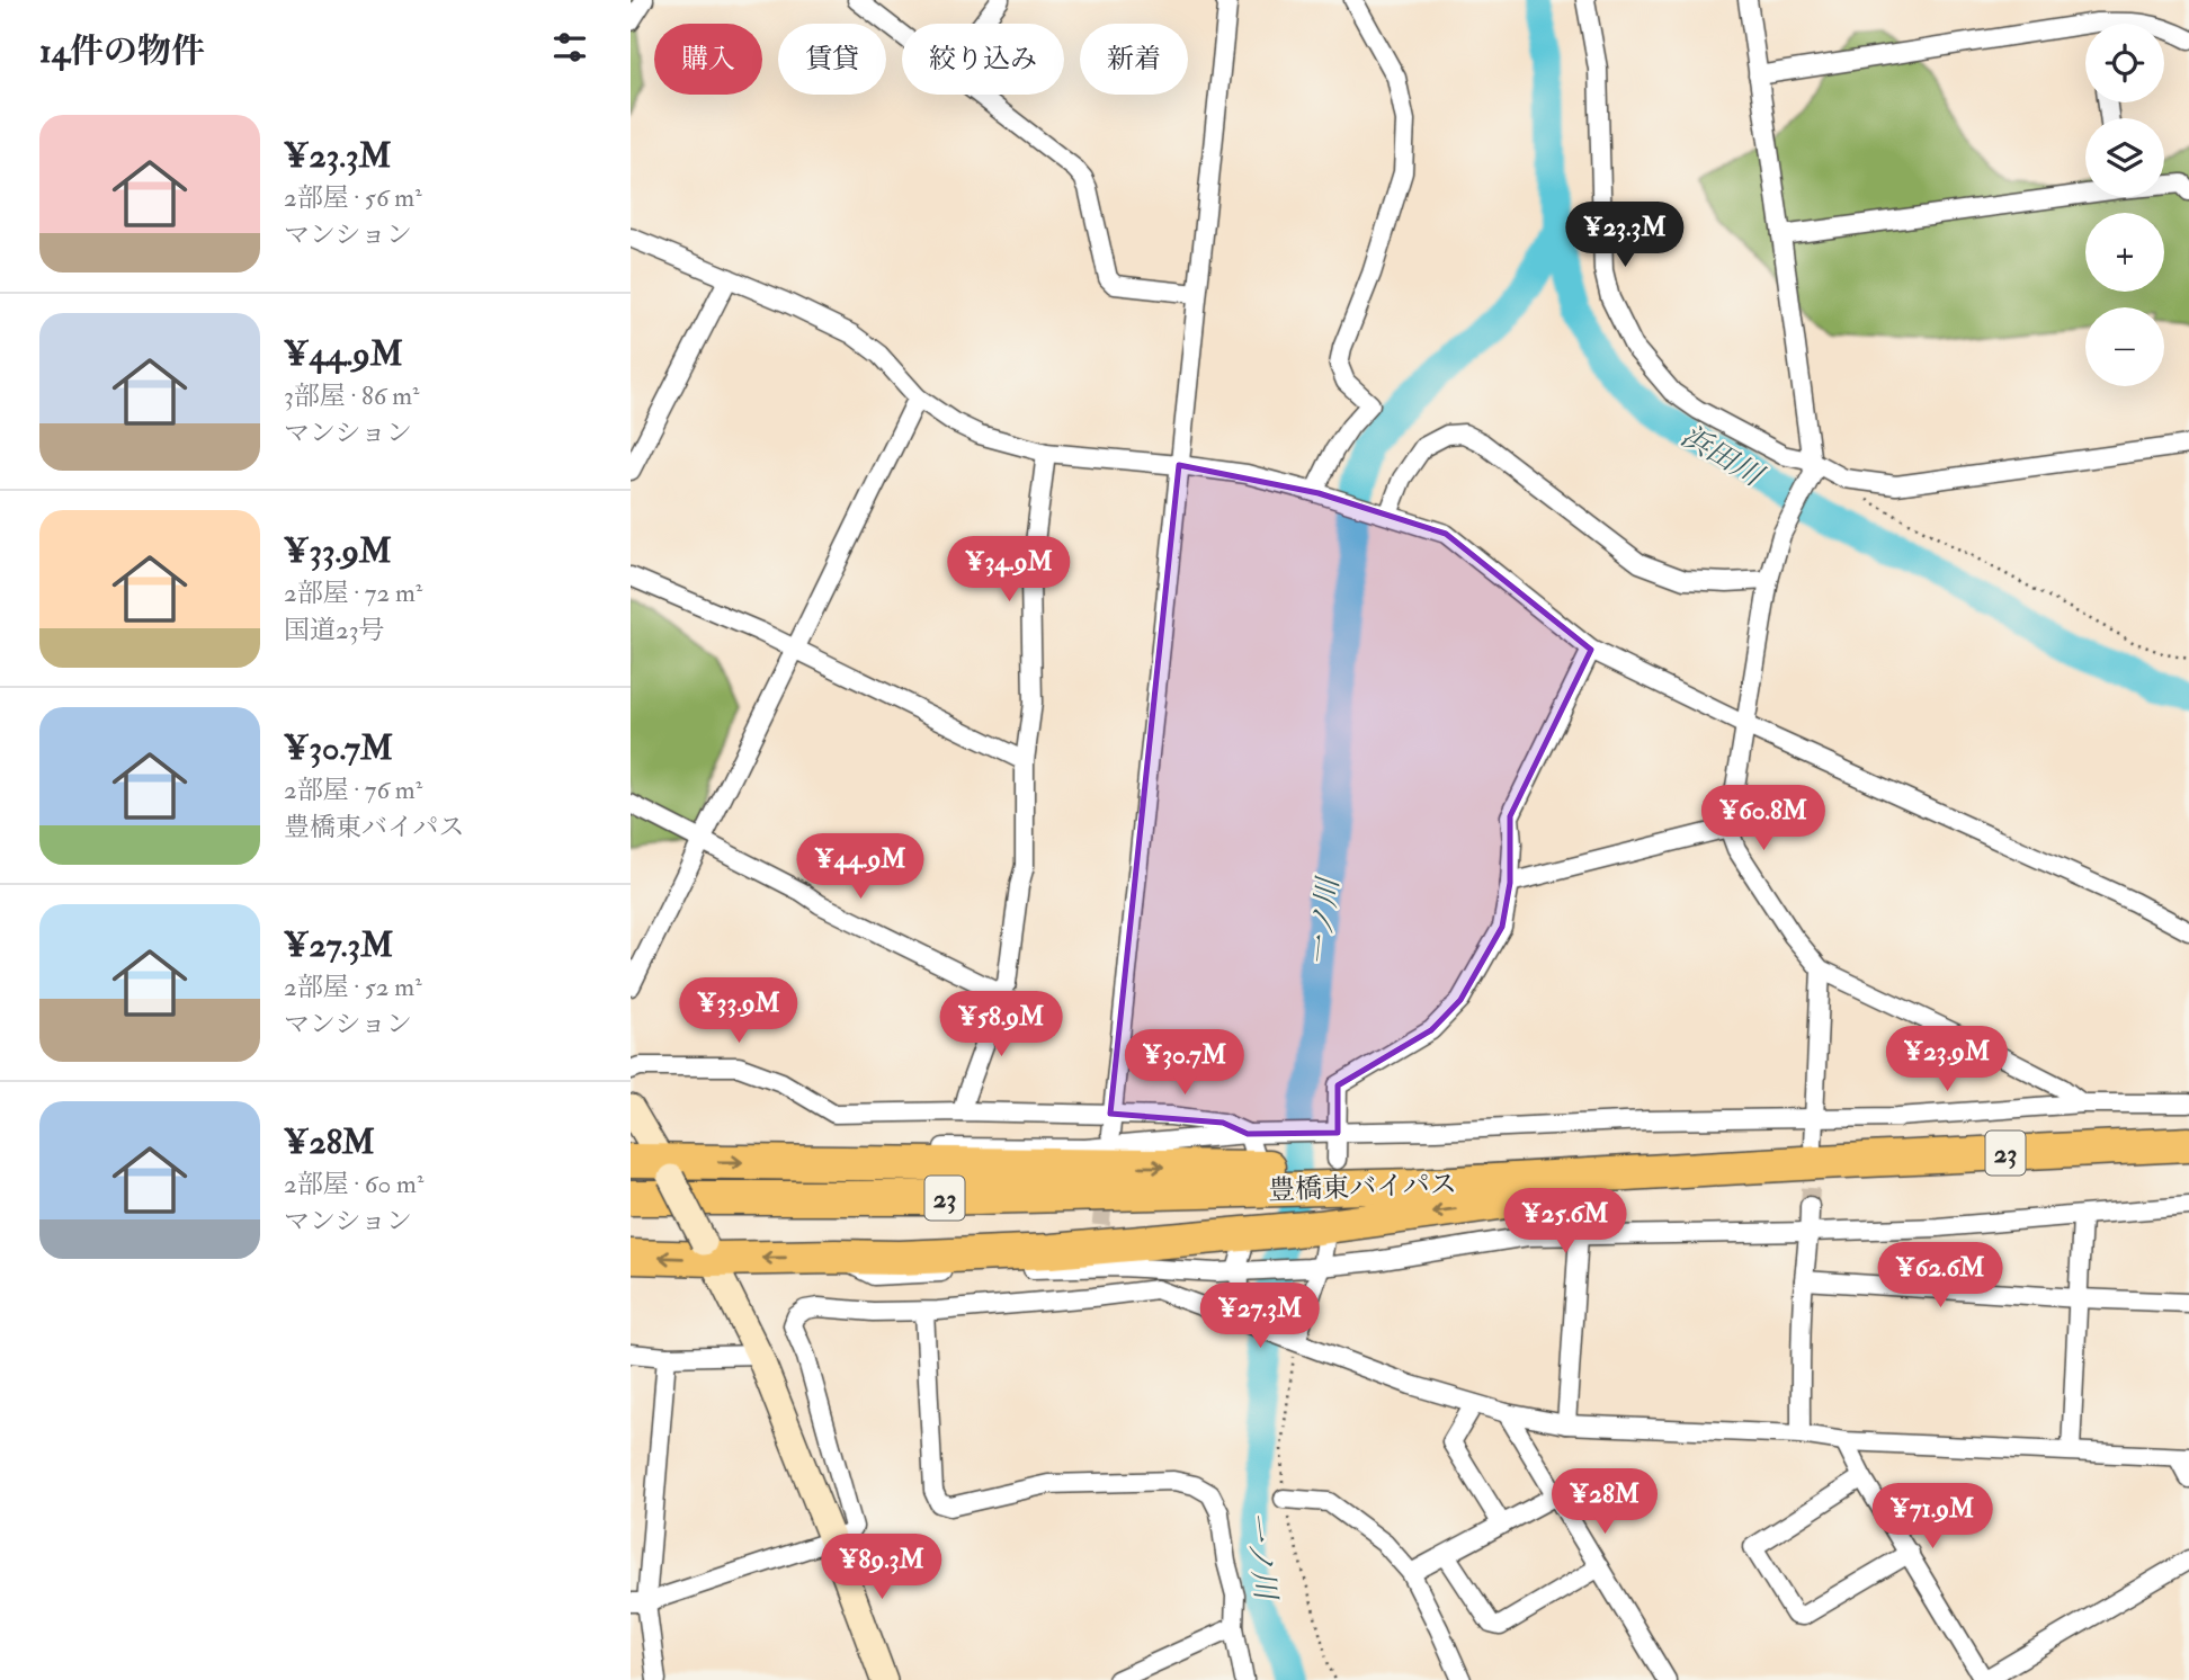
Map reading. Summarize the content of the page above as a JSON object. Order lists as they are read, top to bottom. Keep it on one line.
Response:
{"streets":{"highway":["23","豊橋東バイパス"]},"crossings":[["23","豊橋東バイパス"]],"water":["浜田川","一ノ川"],"page":{"heading":"14件の物件","map_buttons":["+","−"],"chip":["購入","賃貸","絞り込み","新着"],"list":[{"name":"¥23.3M","note":"2部屋 · 56 m² · マンション"},{"name":"¥44.9M","note":"3部屋 · 86 m² · マンション"},{"name":"¥33.9M","note":"2部屋 · 72 m² · 国道23号"},{"name":"¥30.7M","note":"2部屋 · 76 m² · 豊橋東バイパス"},{"name":"¥27.3M","note":"2部屋 · 52 m² · マンション"},{"name":"¥28M","note":"2部屋 · 60 m² · マンション"}],"price":["¥23.3M","¥34.9M","¥60.8M","¥44.9M","¥33.9M","¥58.9M","¥23.9M","¥30.7M","¥25.6M","¥62.6M","¥27.3M","¥28M","¥71.9M","¥89.3M"]}}
